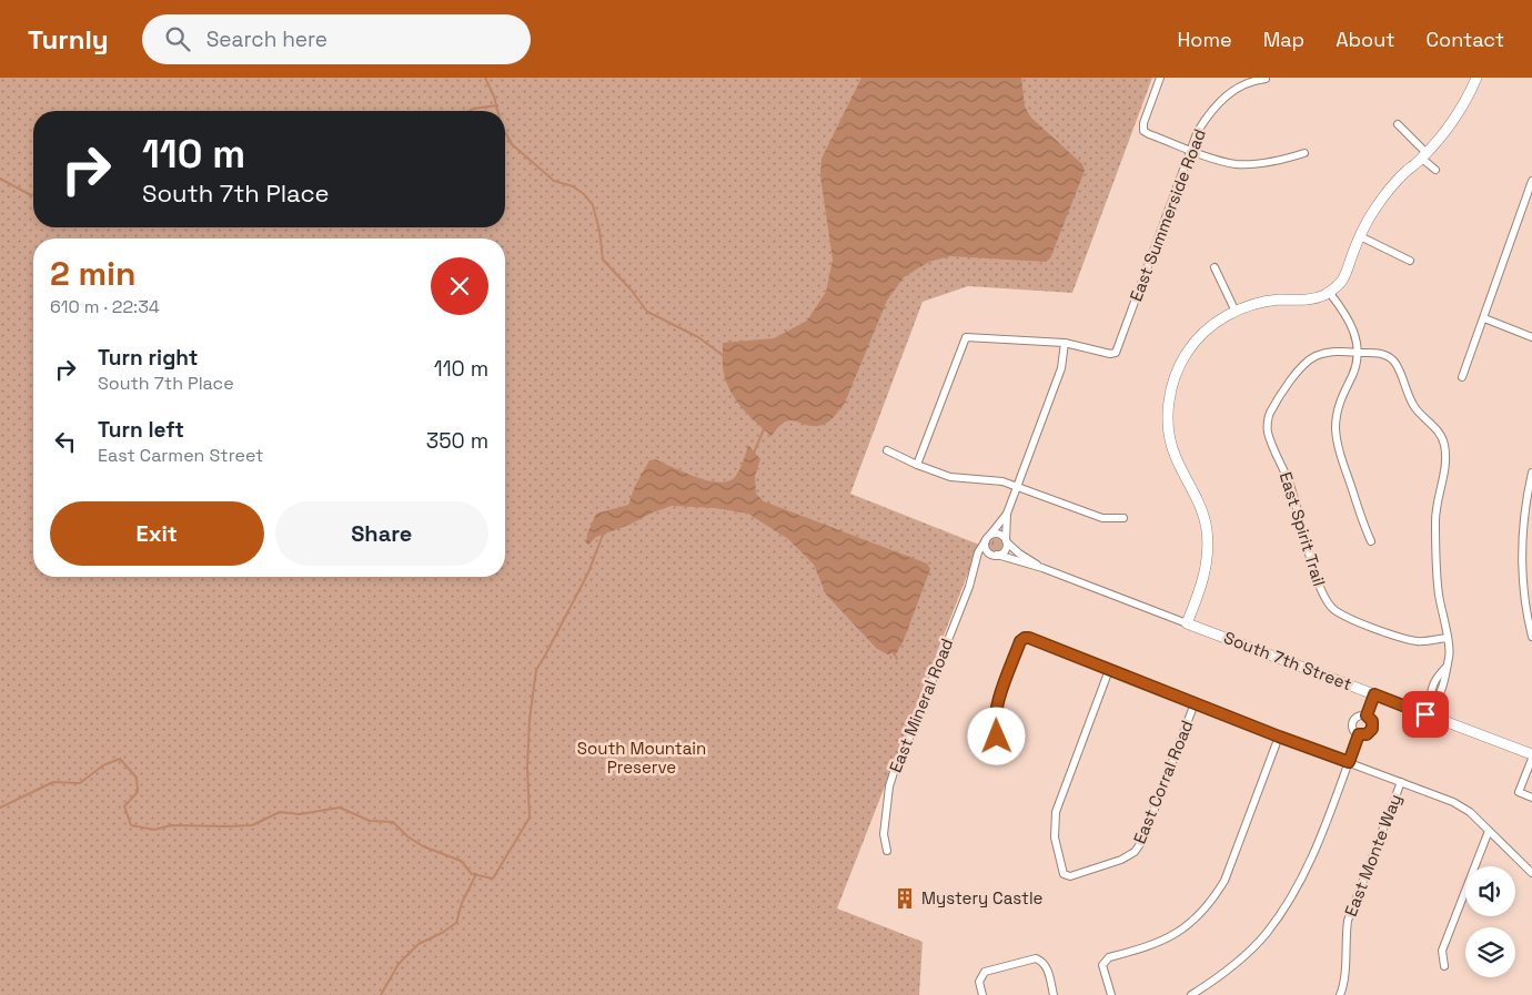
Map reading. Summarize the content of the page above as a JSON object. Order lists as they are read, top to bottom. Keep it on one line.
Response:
{"streets":{"street":["East Summerside Road","East Spirit Trail","South 7th Street","East Mineral Road","East Corral Road","East Monte Way"]},"crossings":[["East Summerside Road","East Mineral Road"],["East Spirit Trail","South 7th Street"],["South 7th Street","East Mineral Road"]],"parks":["South Mountain Preserve"],"places":{"building":["Mystery Castle"]},"page":{"header":"Turnly","search":"Search here","nav":["Home","Map","About","Contact"],"turn":["110 m","South 7th Place"],"heading":["2 min","610 m · 22:34"],"list":[{"name":"Turn right","note":"South 7th Place","value":"110 m"},{"name":"Turn left","note":"East Carmen Street","value":"350 m"}],"buttons":["Exit","Share"]}}
